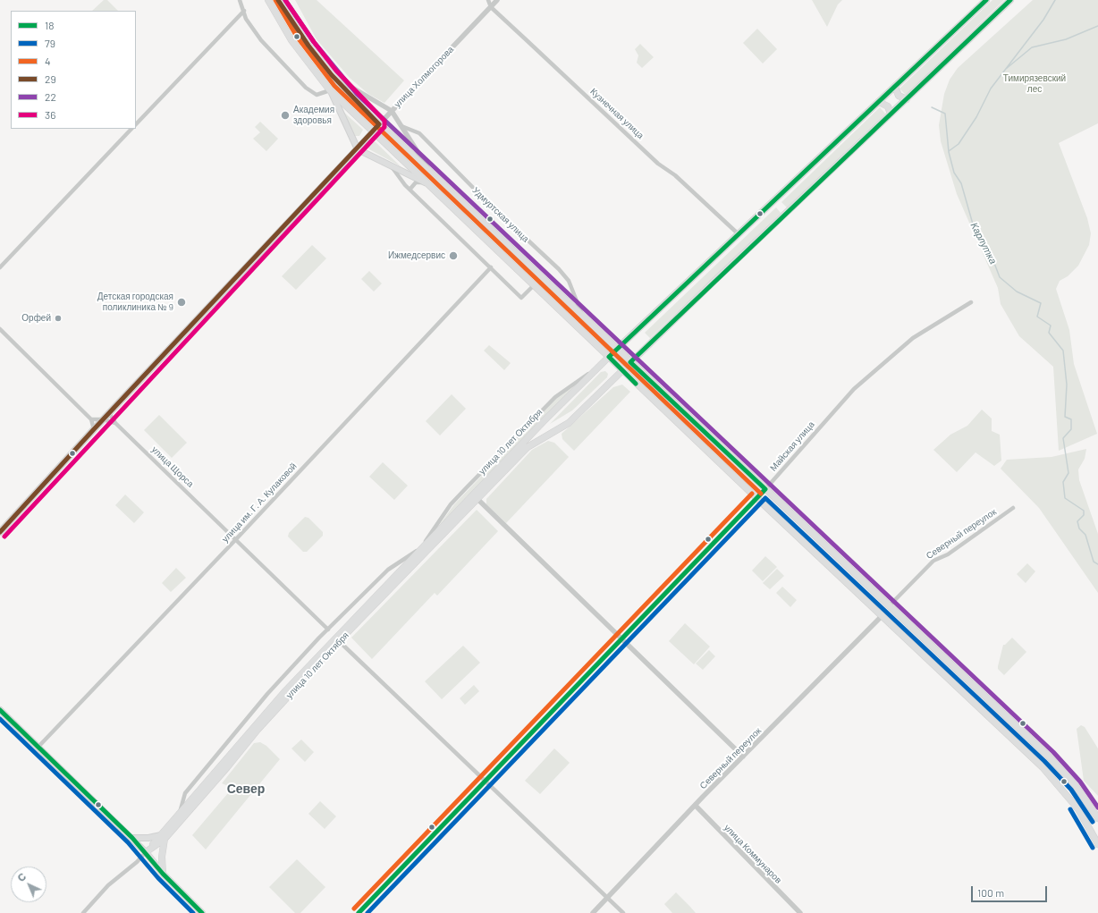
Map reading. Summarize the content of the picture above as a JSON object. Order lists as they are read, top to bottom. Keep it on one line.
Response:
{"streets":{"main road":["улица Холмогорова","Удмуртская улица","улица 10 лет Октября"],"street":["Кузнечная улица","Майская улица","улица Щорса","улица им. Г. А. Кулаковой","Северный переулок","улица Коммунаров"]},"crossings":[["улица Холмогорова","Кузнечная улица"],["улица Холмогорова","Удмуртская улица"],["улица Холмогорова","улица Щорса"],["Кузнечная улица","улица 10 лет Октября"],["Удмуртская улица","улица 10 лет Октября"],["Удмуртская улица","Майская улица"],["Удмуртская улица","Северный переулок"],["улица 10 лет Октября","улица Щорса"],["улица Щорса","улица им. Г. А. Кулаковой"],["Северный переулок","улица Коммунаров"]],"districts":["Север"],"water":["Карлутка"],"parks":["Тимирязевский лес"],"places":["Академия здоровья","Ижмедсервис","Детская городская поликлиника № 9","Орфей"],"lines":["transit line 18","transit line 4","transit line 29","transit line 22","transit line 36","transit line 79"],"legend":["18","79","4","29","22","36"],"scale_bar":"100 m","north":"top left"}
